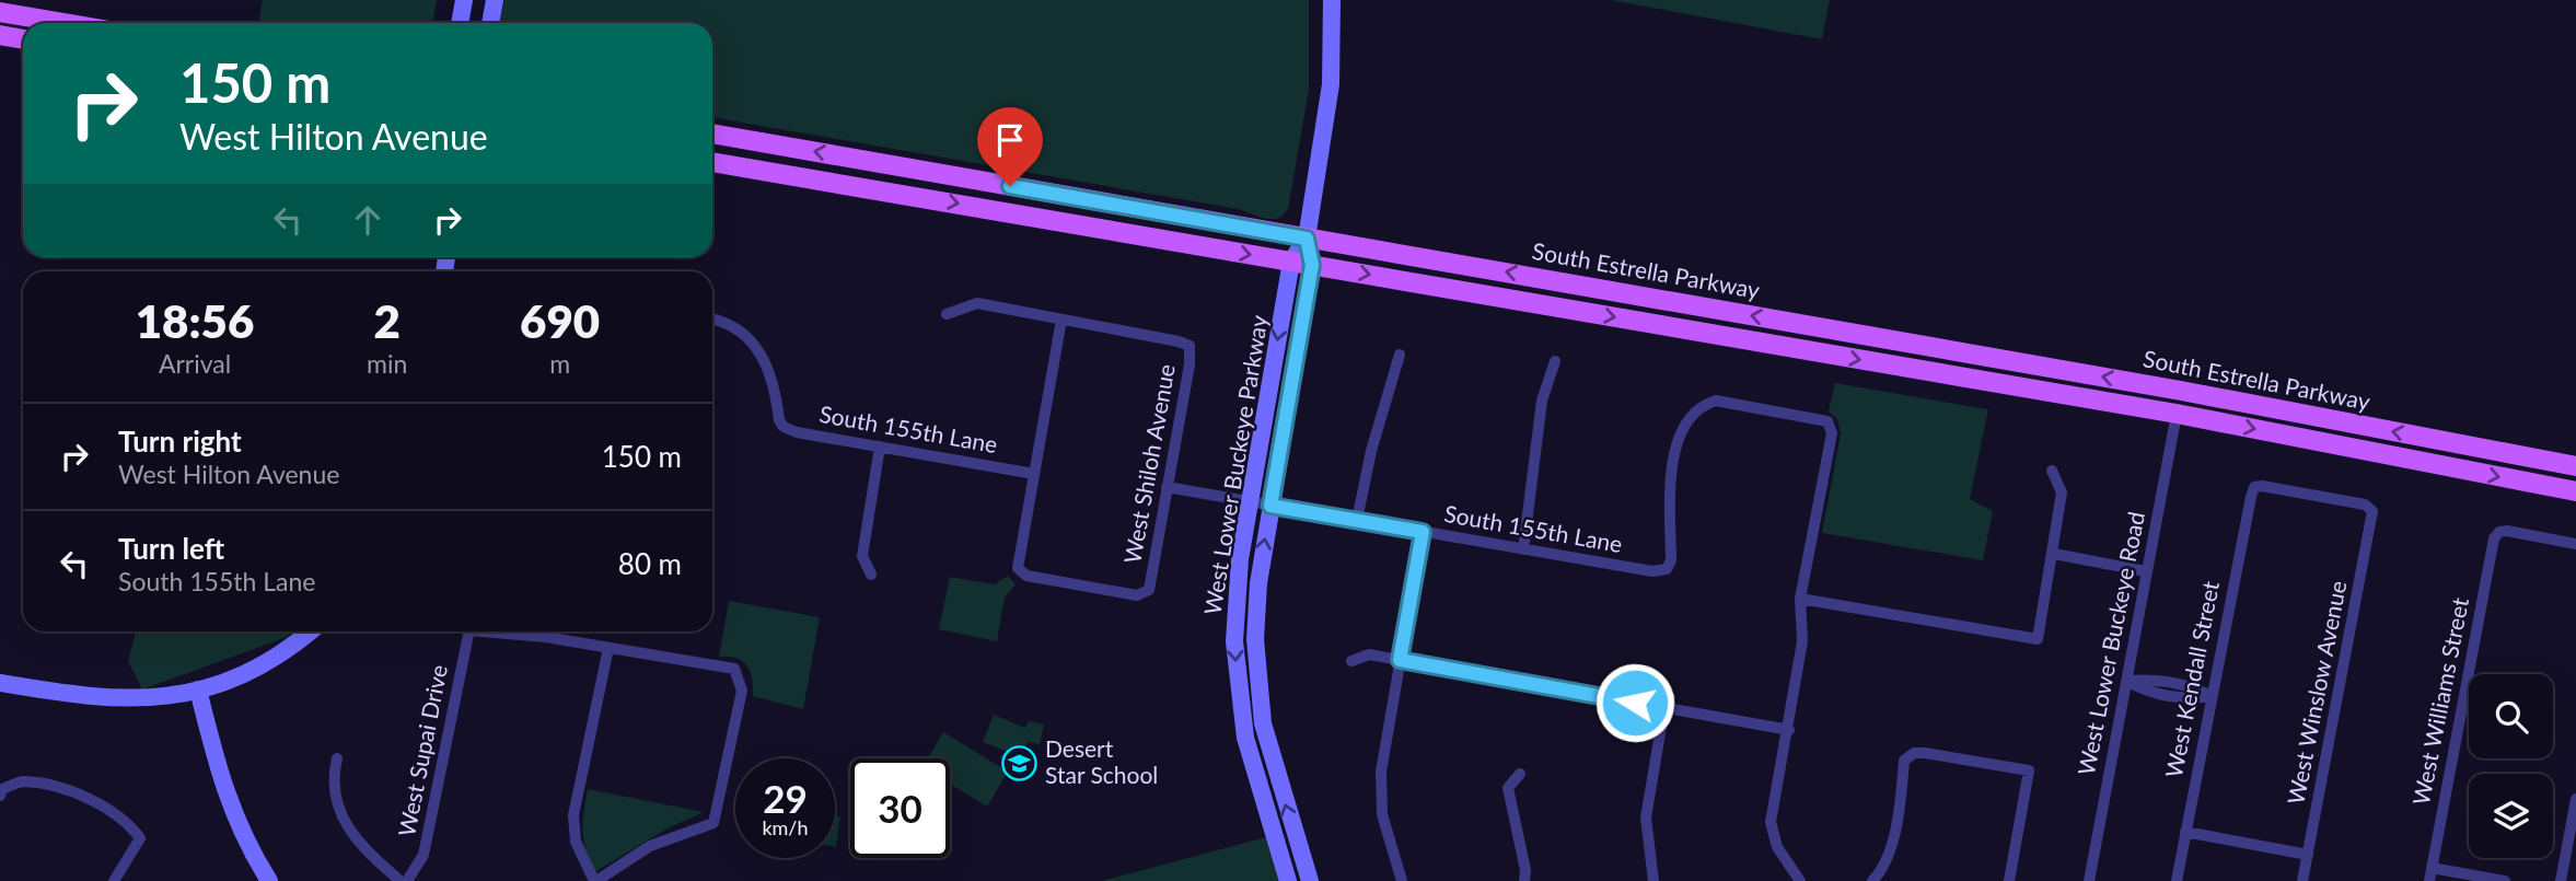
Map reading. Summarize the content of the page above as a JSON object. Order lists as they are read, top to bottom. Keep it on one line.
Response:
{"streets":{"main road":["South Estrella Parkway","West Lower Buckeye Parkway"],"street":["South 155th Lane","West Shiloh Avenue","West Lower Buckeye Road","West Kendall Street","West Winslow Avenue","West Williams Street","West Supai Drive"]},"crossings":[["South Estrella Parkway","West Lower Buckeye Parkway"],["South Estrella Parkway","West Lower Buckeye Road"],["South 155th Lane","West Shiloh Avenue"],["South 155th Lane","West Lower Buckeye Parkway"],["West Kendall Street","West Winslow Avenue"]],"places":{"school or university":["Desert Star School"]},"page":{"turn":["150 m","West Hilton Avenue"],"eta":["18:56","Arrival","2","min","690","m"],"list":[{"name":"Turn right","note":"West Hilton Avenue","value":"150 m"},{"name":"Turn left","note":"South 155th Lane","value":"80 m"}],"speed":"29 km/h","limit":"30"}}
